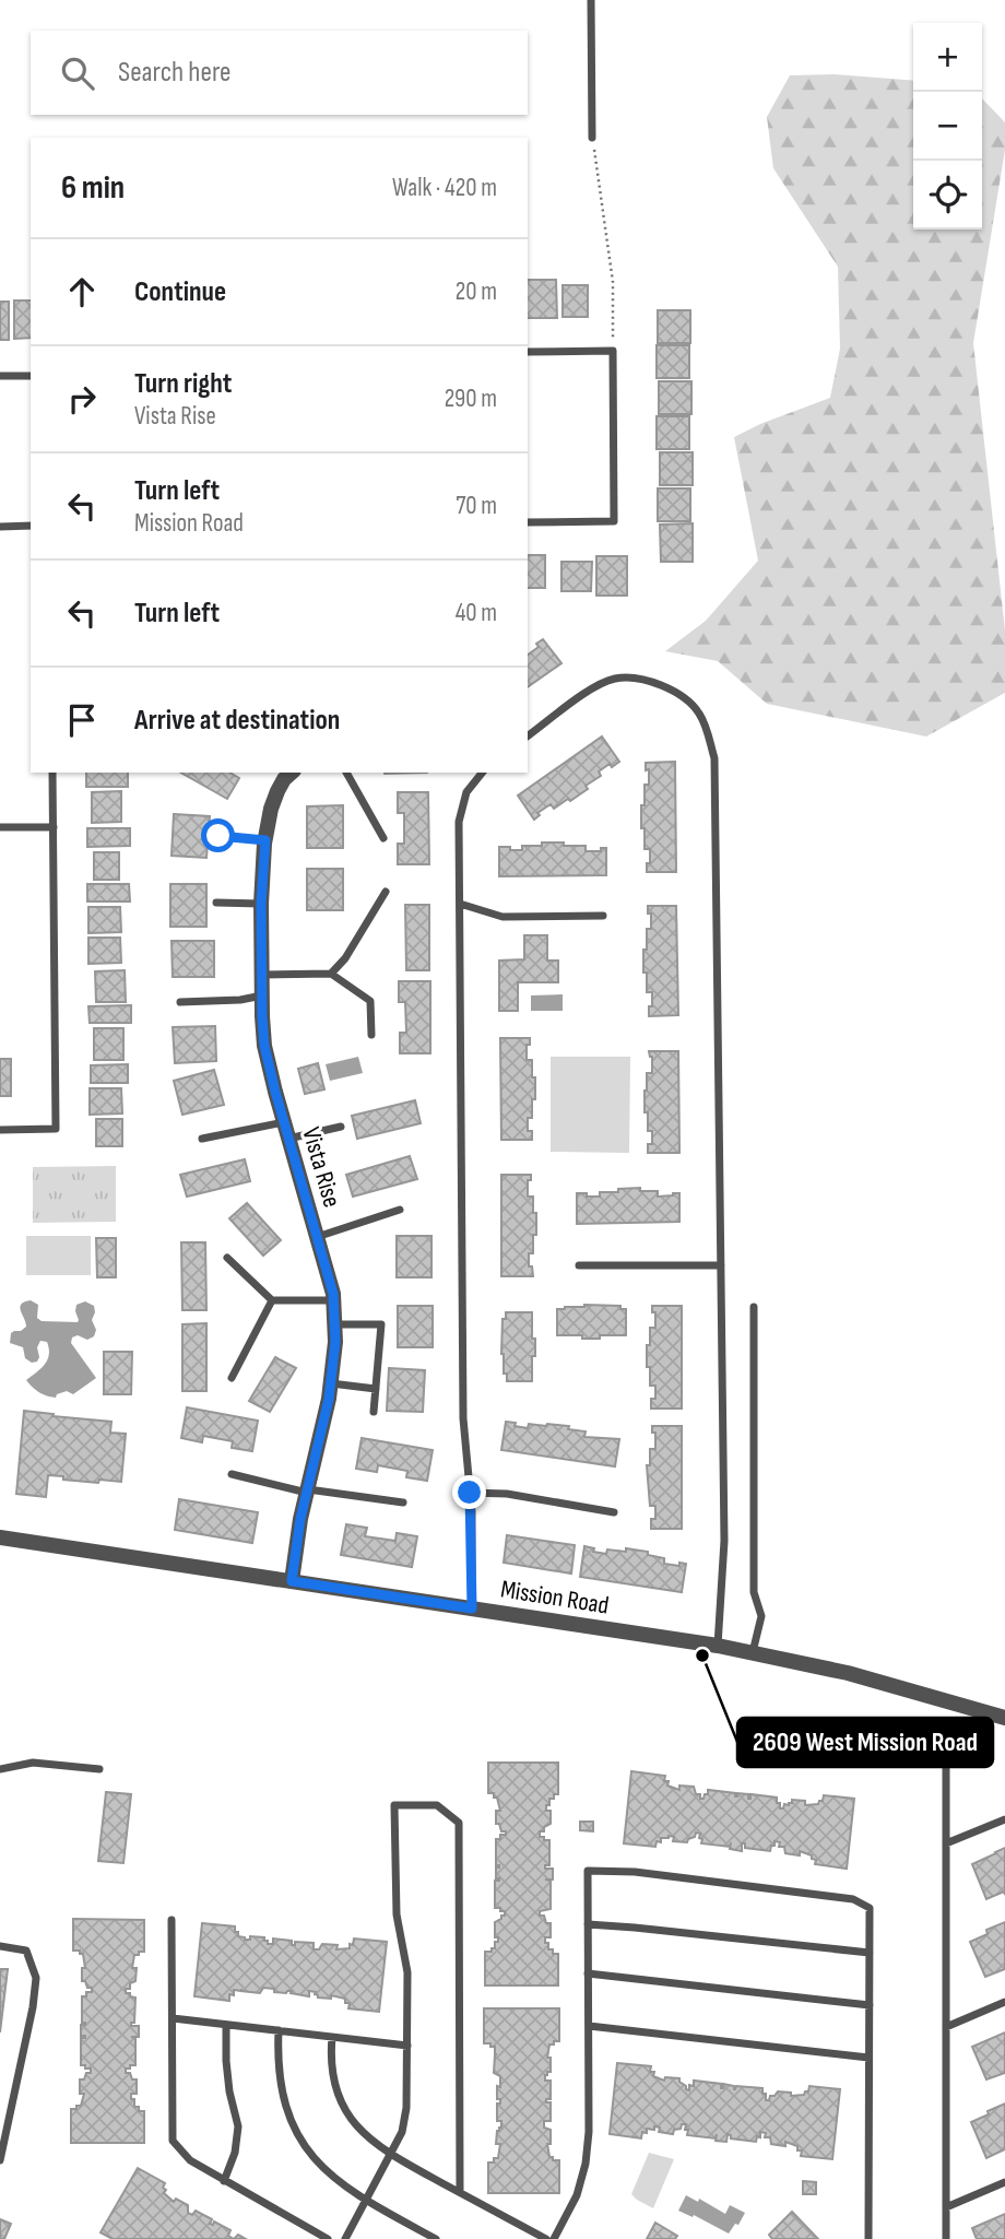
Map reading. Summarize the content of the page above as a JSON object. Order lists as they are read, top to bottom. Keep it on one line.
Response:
{"streets":{"street":["Vista Rise","Mission Road"]},"crossings":[["Vista Rise","Mission Road"]],"places":["2609 West Mission Road"],"page":{"map_buttons":["+","−"],"search":"Search here","heading":["6 min","Walk · 420 m"],"list":[["Continue","20 m"],["Turn right","Vista Rise","290 m"],["Turn left","Mission Road","70 m"],["Turn left","40 m"],"Arrive at destination"]}}
